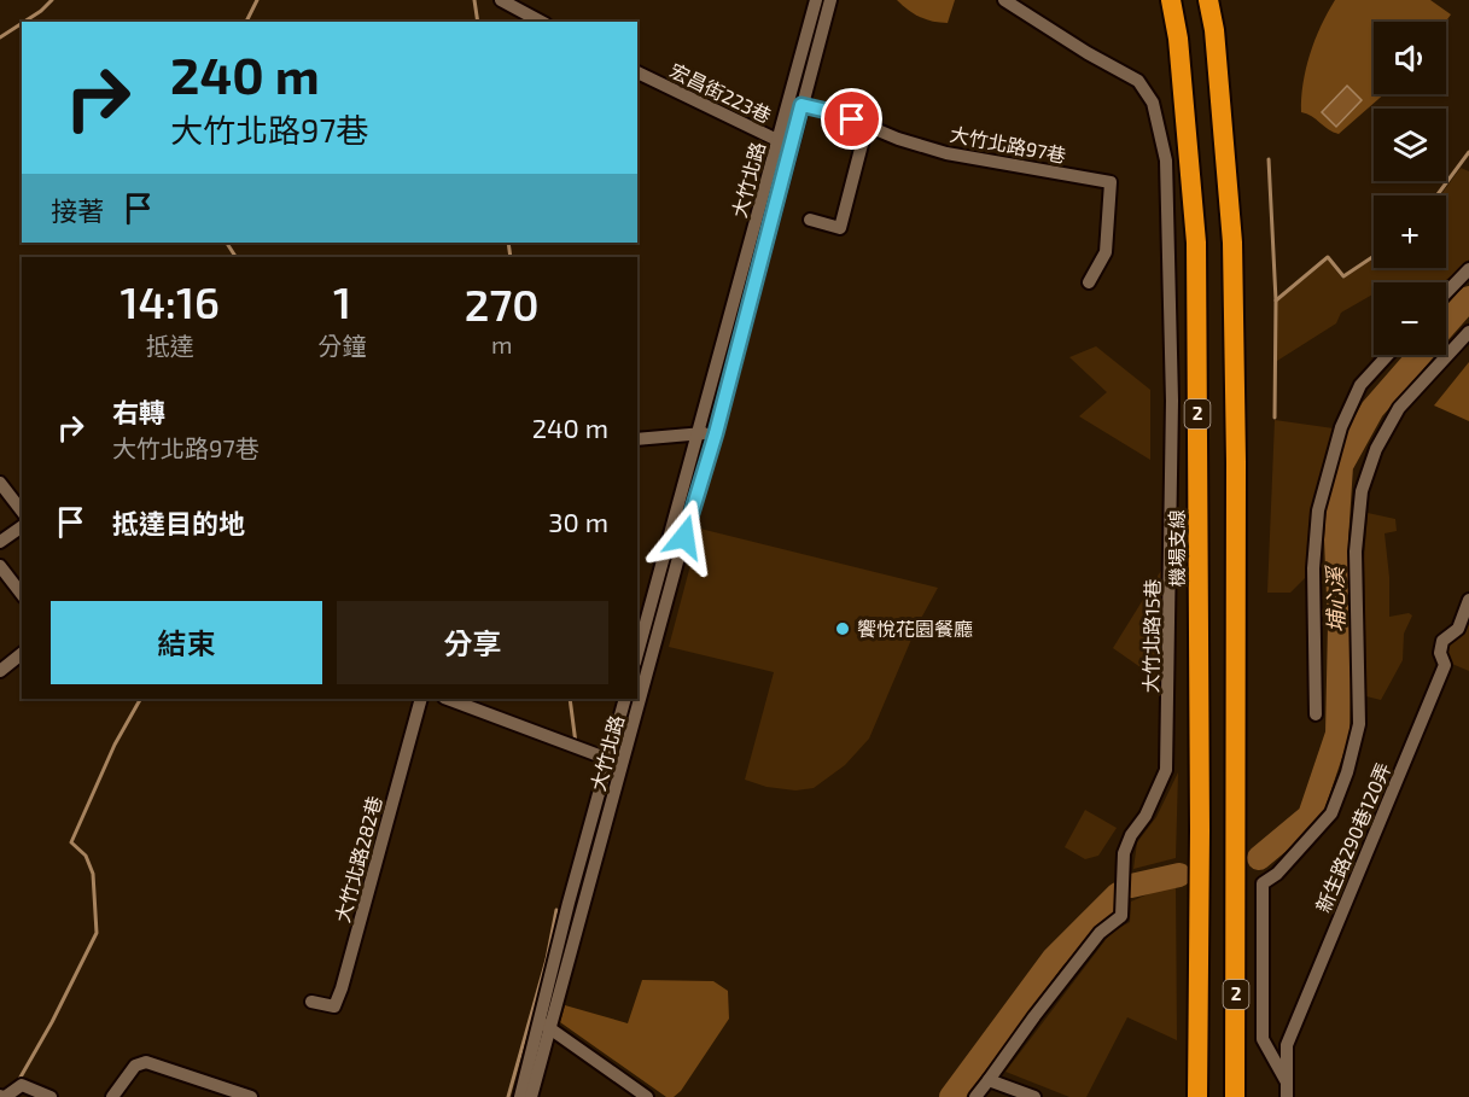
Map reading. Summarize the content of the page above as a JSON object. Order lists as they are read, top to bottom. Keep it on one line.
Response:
{"streets":{"highway":["2","機場支線"],"street":["宏昌街223巷","大竹北路97巷","大竹北路","大竹北路15巷","新生路290巷120弄","大竹北路282巷"]},"crossings":[["宏昌街223巷","大竹北路"],["大竹北路97巷","大竹北路"]],"water":["埔心溪"],"places":["饗悅花園餐廳"],"page":{"map_buttons":["+","−"],"turn":["240 m","大竹北路97巷"],"then":"接著","eta":["14:16","抵達","1","分鐘","270","m"],"list":[{"name":"右轉","note":"大竹北路97巷","value":"240 m"},{"name":"抵達目的地","value":"30 m"}],"buttons":["結束","分享"]}}
